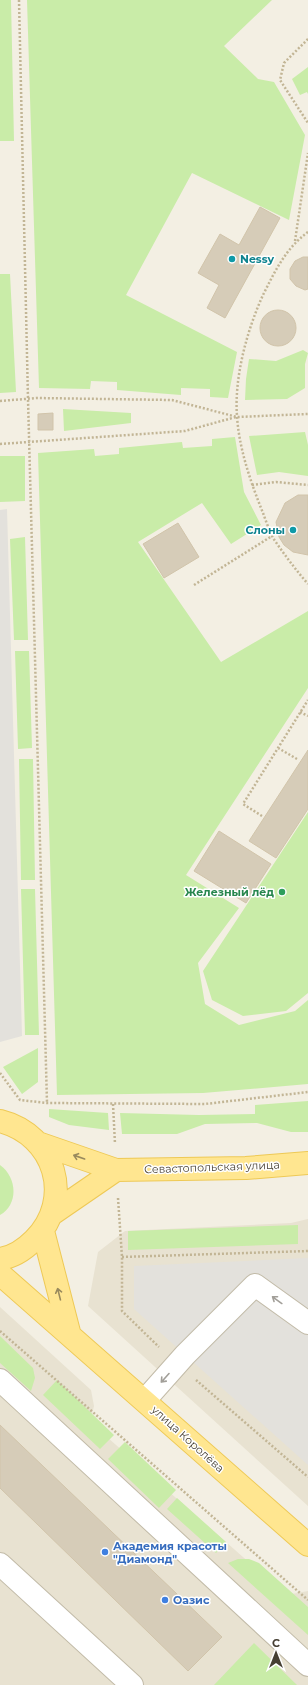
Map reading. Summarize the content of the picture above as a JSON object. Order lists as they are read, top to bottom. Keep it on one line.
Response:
{"streets":{"main road":["Севастопольская улица","улица Королёва"]},"places":["Nessy","Слоны","Железный лёд","Академия красоты \"Диамонд\"","Оазис"],"north":"top"}
